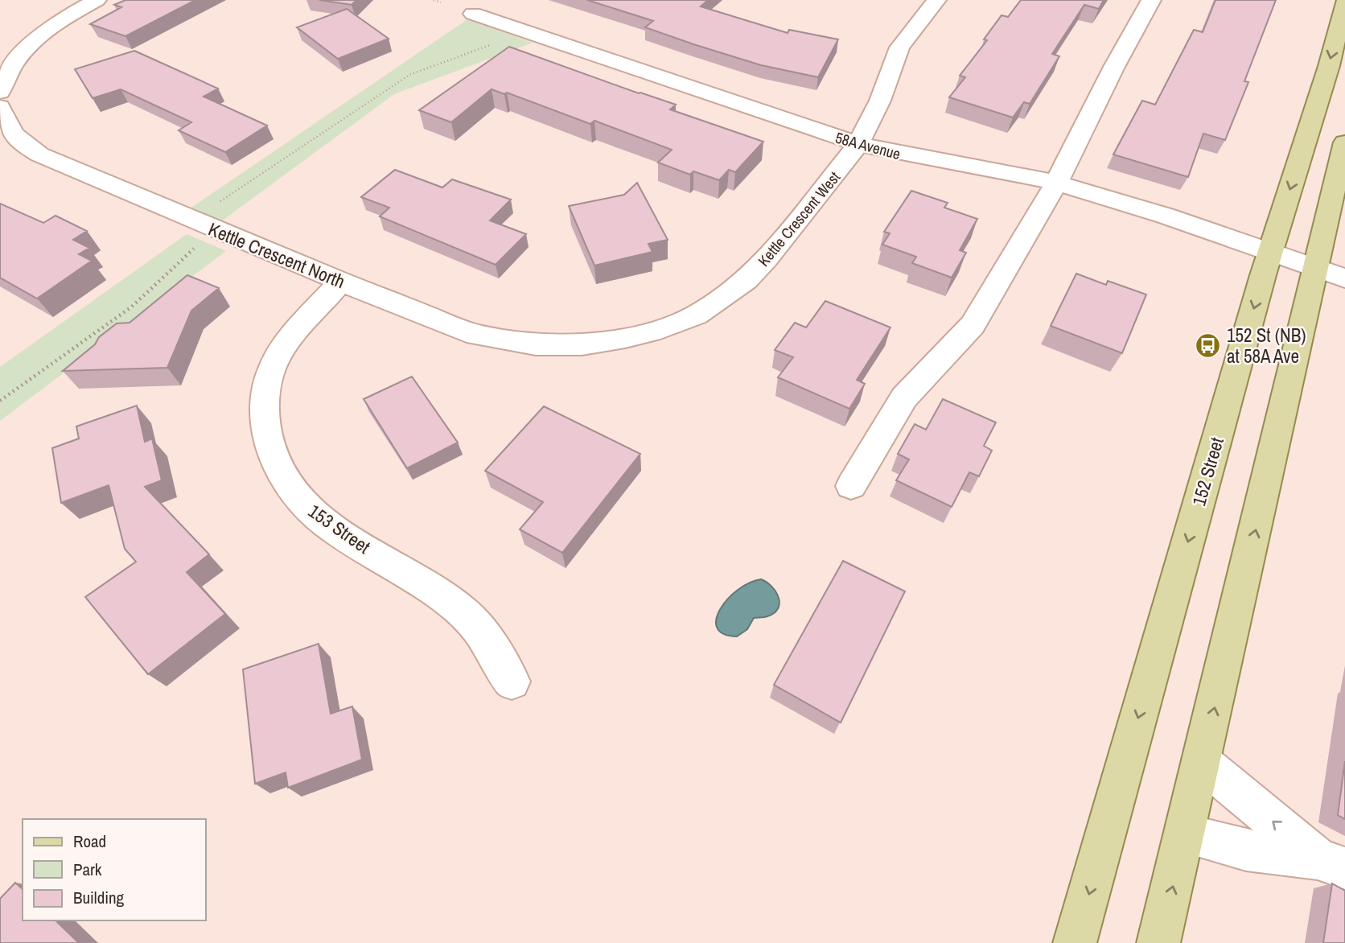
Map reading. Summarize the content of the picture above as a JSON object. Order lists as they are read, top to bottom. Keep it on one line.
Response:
{"streets":{"main road":["152 Street"],"street":["58A Avenue","Kettle Crescent West","Kettle Crescent North","153 Street"]},"crossings":[["58A Avenue","Kettle Crescent West"],["58A Avenue","152 Street"],["Kettle Crescent West","Kettle Crescent North"],["Kettle Crescent North","153 Street"]],"places":{"bus stop":["152 St (NB) at 58A Ave"]},"legend":["Road","Park","Building"]}
